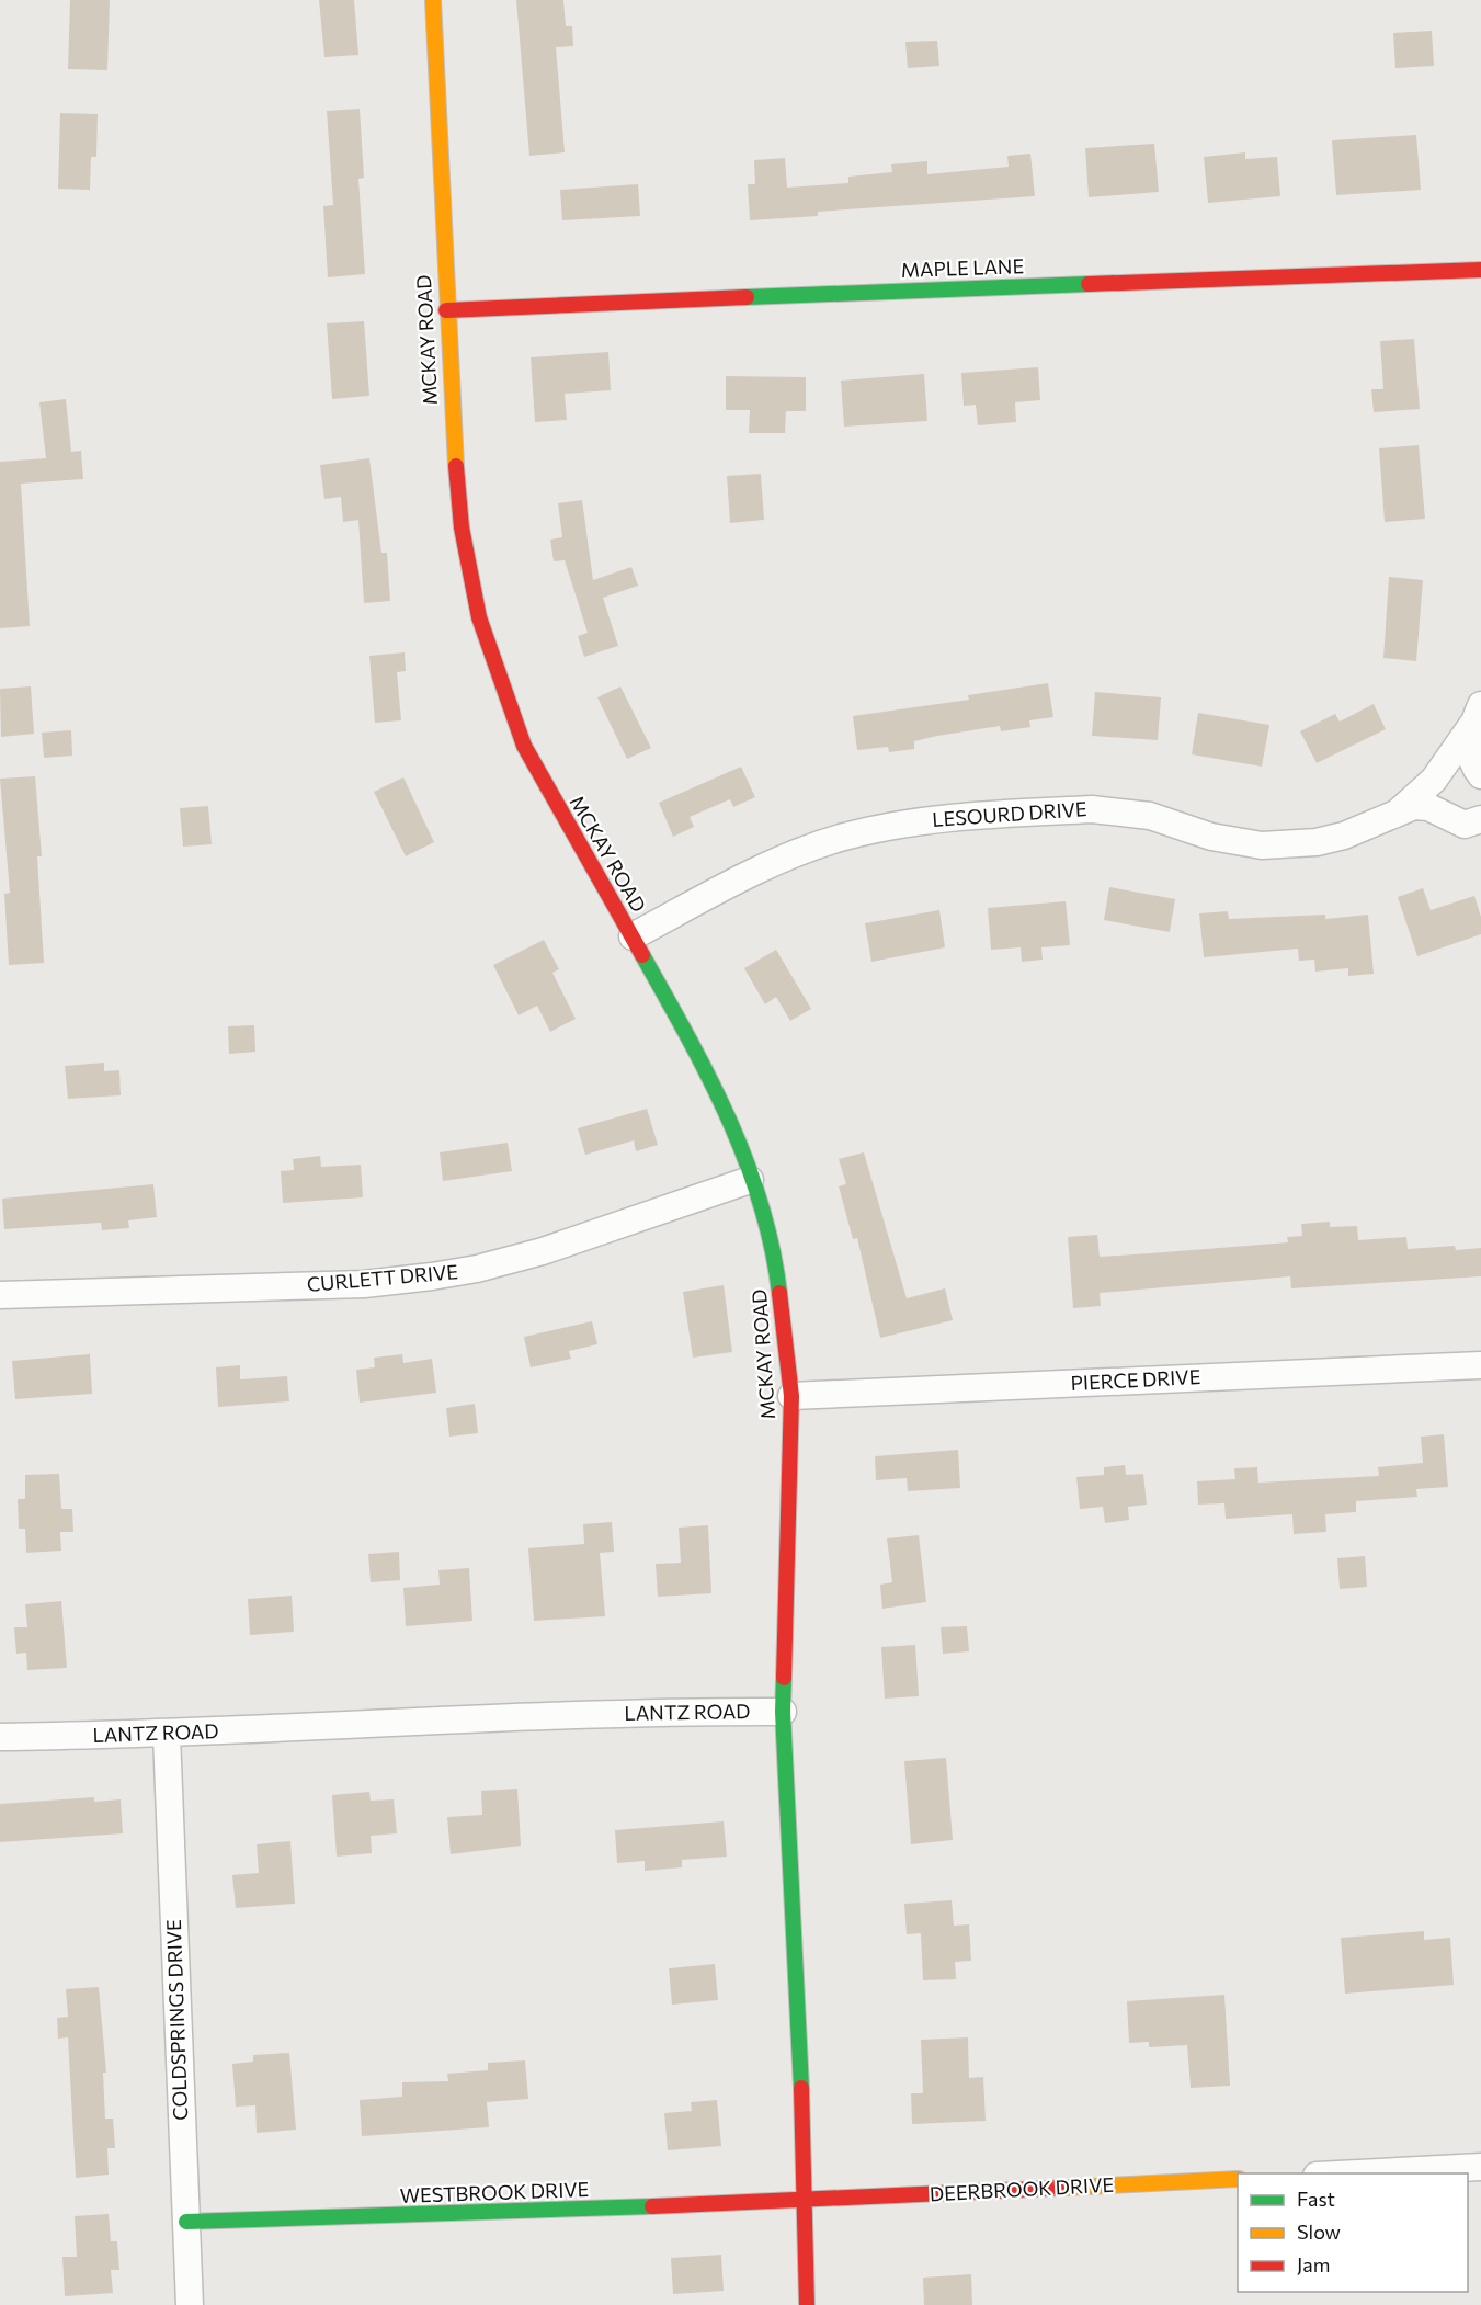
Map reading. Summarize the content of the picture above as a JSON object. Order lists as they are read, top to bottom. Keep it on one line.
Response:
{"streets":{"street":["MAPLE LANE","MCKAY ROAD","LESOURD DRIVE","CURLETT DRIVE","PIERCE DRIVE","LANTZ ROAD","COLDSPRINGS DRIVE","DEERBROOK DRIVE","WESTBROOK DRIVE"]},"crossings":[["MAPLE LANE","MCKAY ROAD"],["MCKAY ROAD","LESOURD DRIVE"],["MCKAY ROAD","CURLETT DRIVE"],["MCKAY ROAD","PIERCE DRIVE"],["MCKAY ROAD","LANTZ ROAD"],["LANTZ ROAD","COLDSPRINGS DRIVE"],["COLDSPRINGS DRIVE","WESTBROOK DRIVE"],["DEERBROOK DRIVE","WESTBROOK DRIVE"]],"legend":["Fast","Slow","Jam"]}
